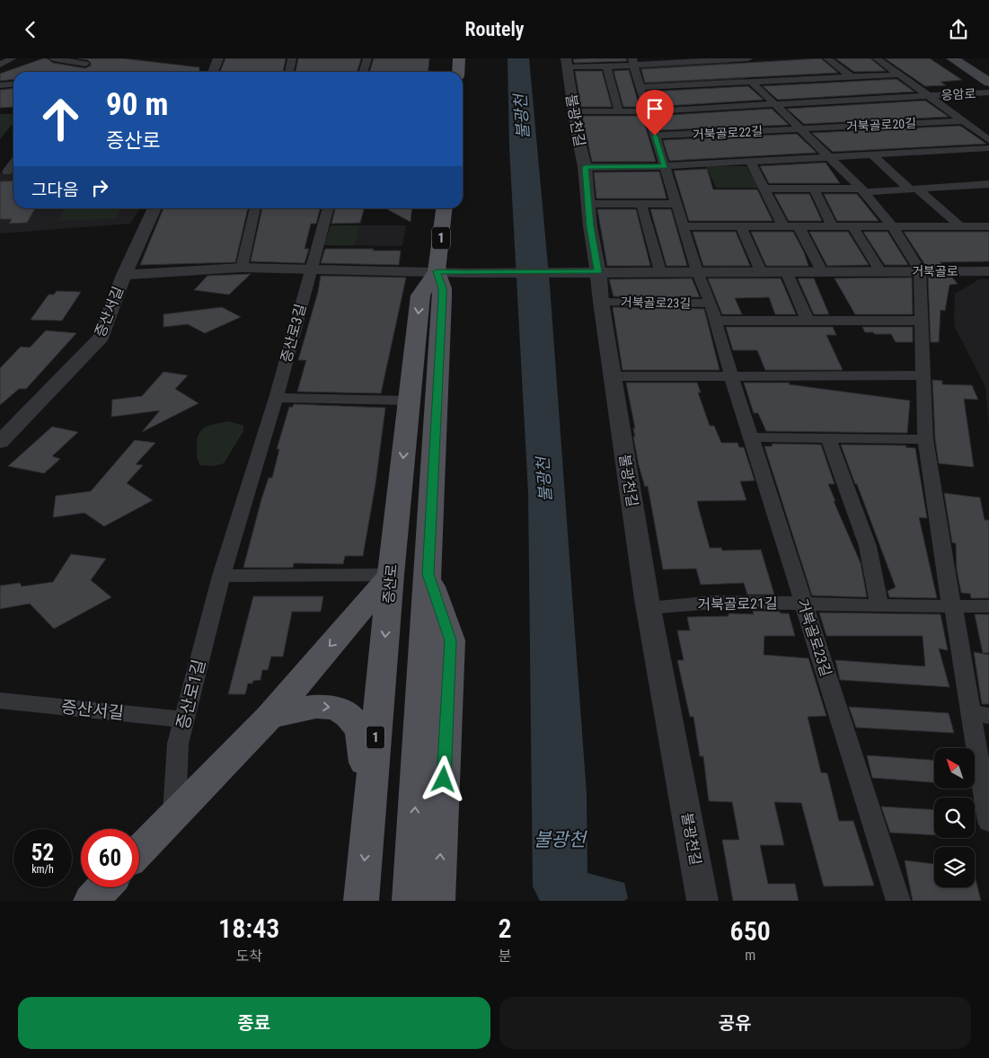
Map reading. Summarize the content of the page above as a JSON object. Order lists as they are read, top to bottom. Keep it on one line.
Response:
{"streets":{"main road":["응암로","1","증산로"],"street":["불광천길","거북골로20길","거북골로22길","거북골로","거북골로23길","증산서길","증산로3길","거북골로21길","증산로1길"]},"crossings":[["응암로","거북골로20길"],["불광천길","거북골로"],["불광천길","거북골로23길"],["불광천길","거북골로21길"],["거북골로20길","거북골로22길"],["거북골로22길","거북골로"],["거북골로","거북골로23길"],["거북골로","증산로"],["거북골로23길","거북골로21길"],["증산서길","증산로1길"],["증산로3길","증산로1길"]],"water":["불광천"],"north":"top left","page":{"header":"Routely","turn":["90 m","증산로"],"then":"그다음","speed":"52 km/h","limit":"60","eta":["18:43","도착","2","분","650","m"],"buttons":["종료","공유"]}}
